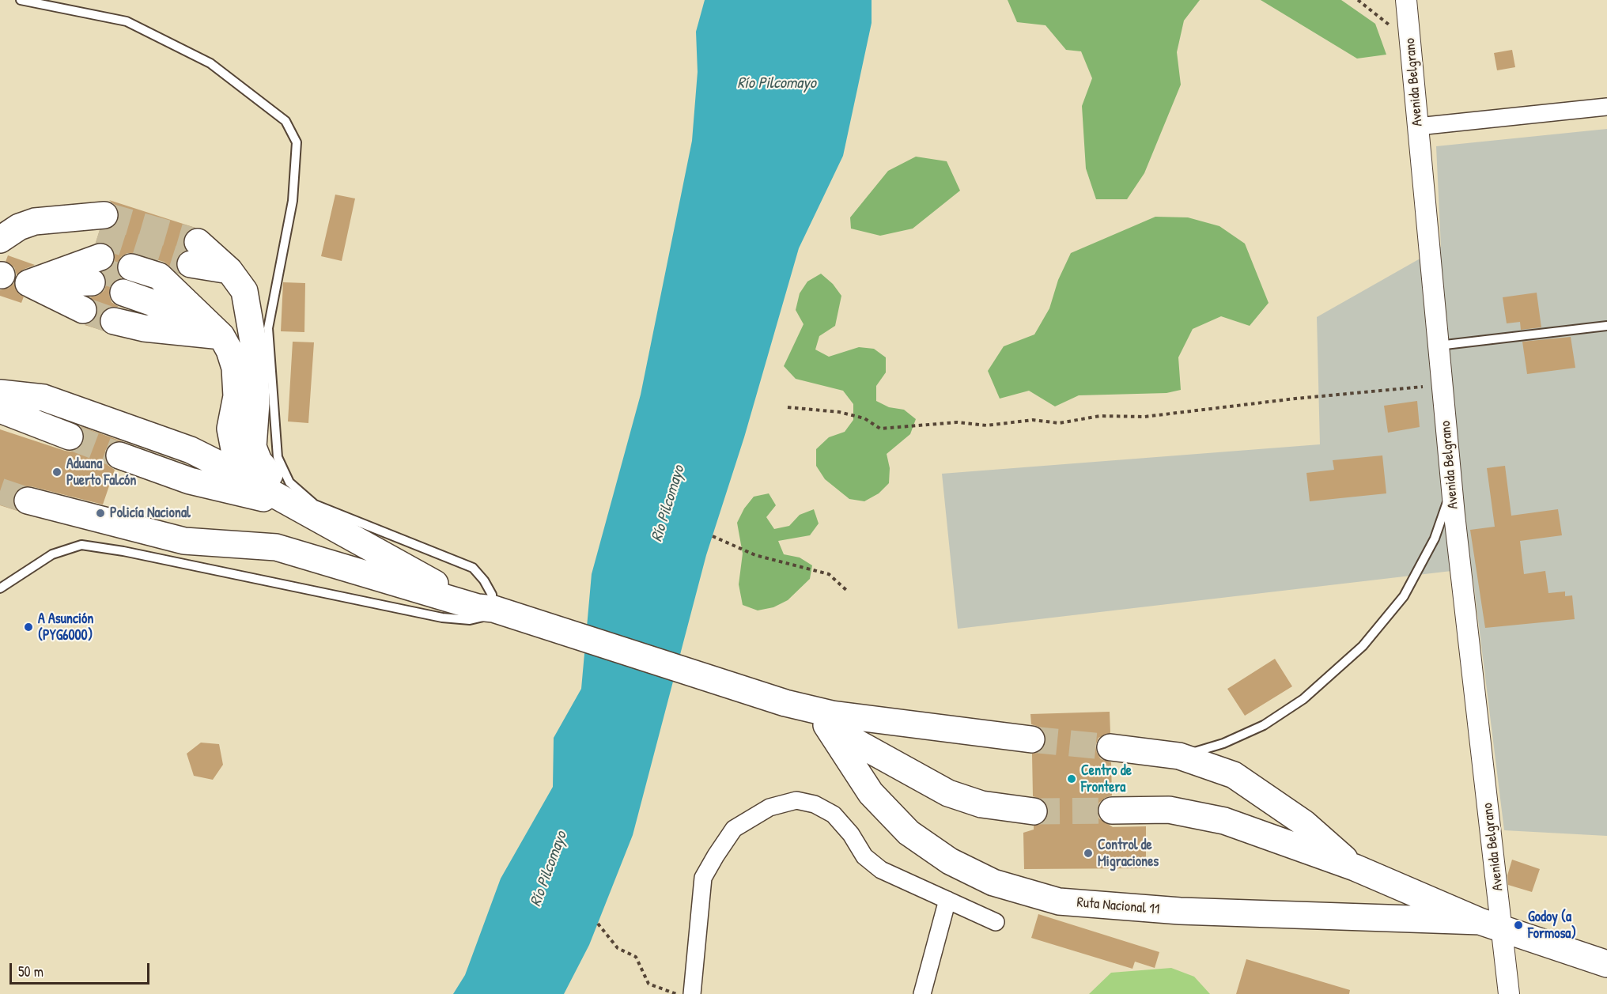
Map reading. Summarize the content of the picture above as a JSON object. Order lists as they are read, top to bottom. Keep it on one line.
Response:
{"streets":{"highway":["Ruta Nacional 11"],"street":["Avenida Belgrano"]},"crossings":[["Avenida Belgrano","Ruta Nacional 11"]],"water":["Río Pilcomayo"],"places":["Aduana Puerto Falcón","Policía Nacional","A Asunción (PYG6000)","Centro de Frontera","Control de Migraciones","Godoy (a Formosa)"],"scale_bar":"50 m"}
